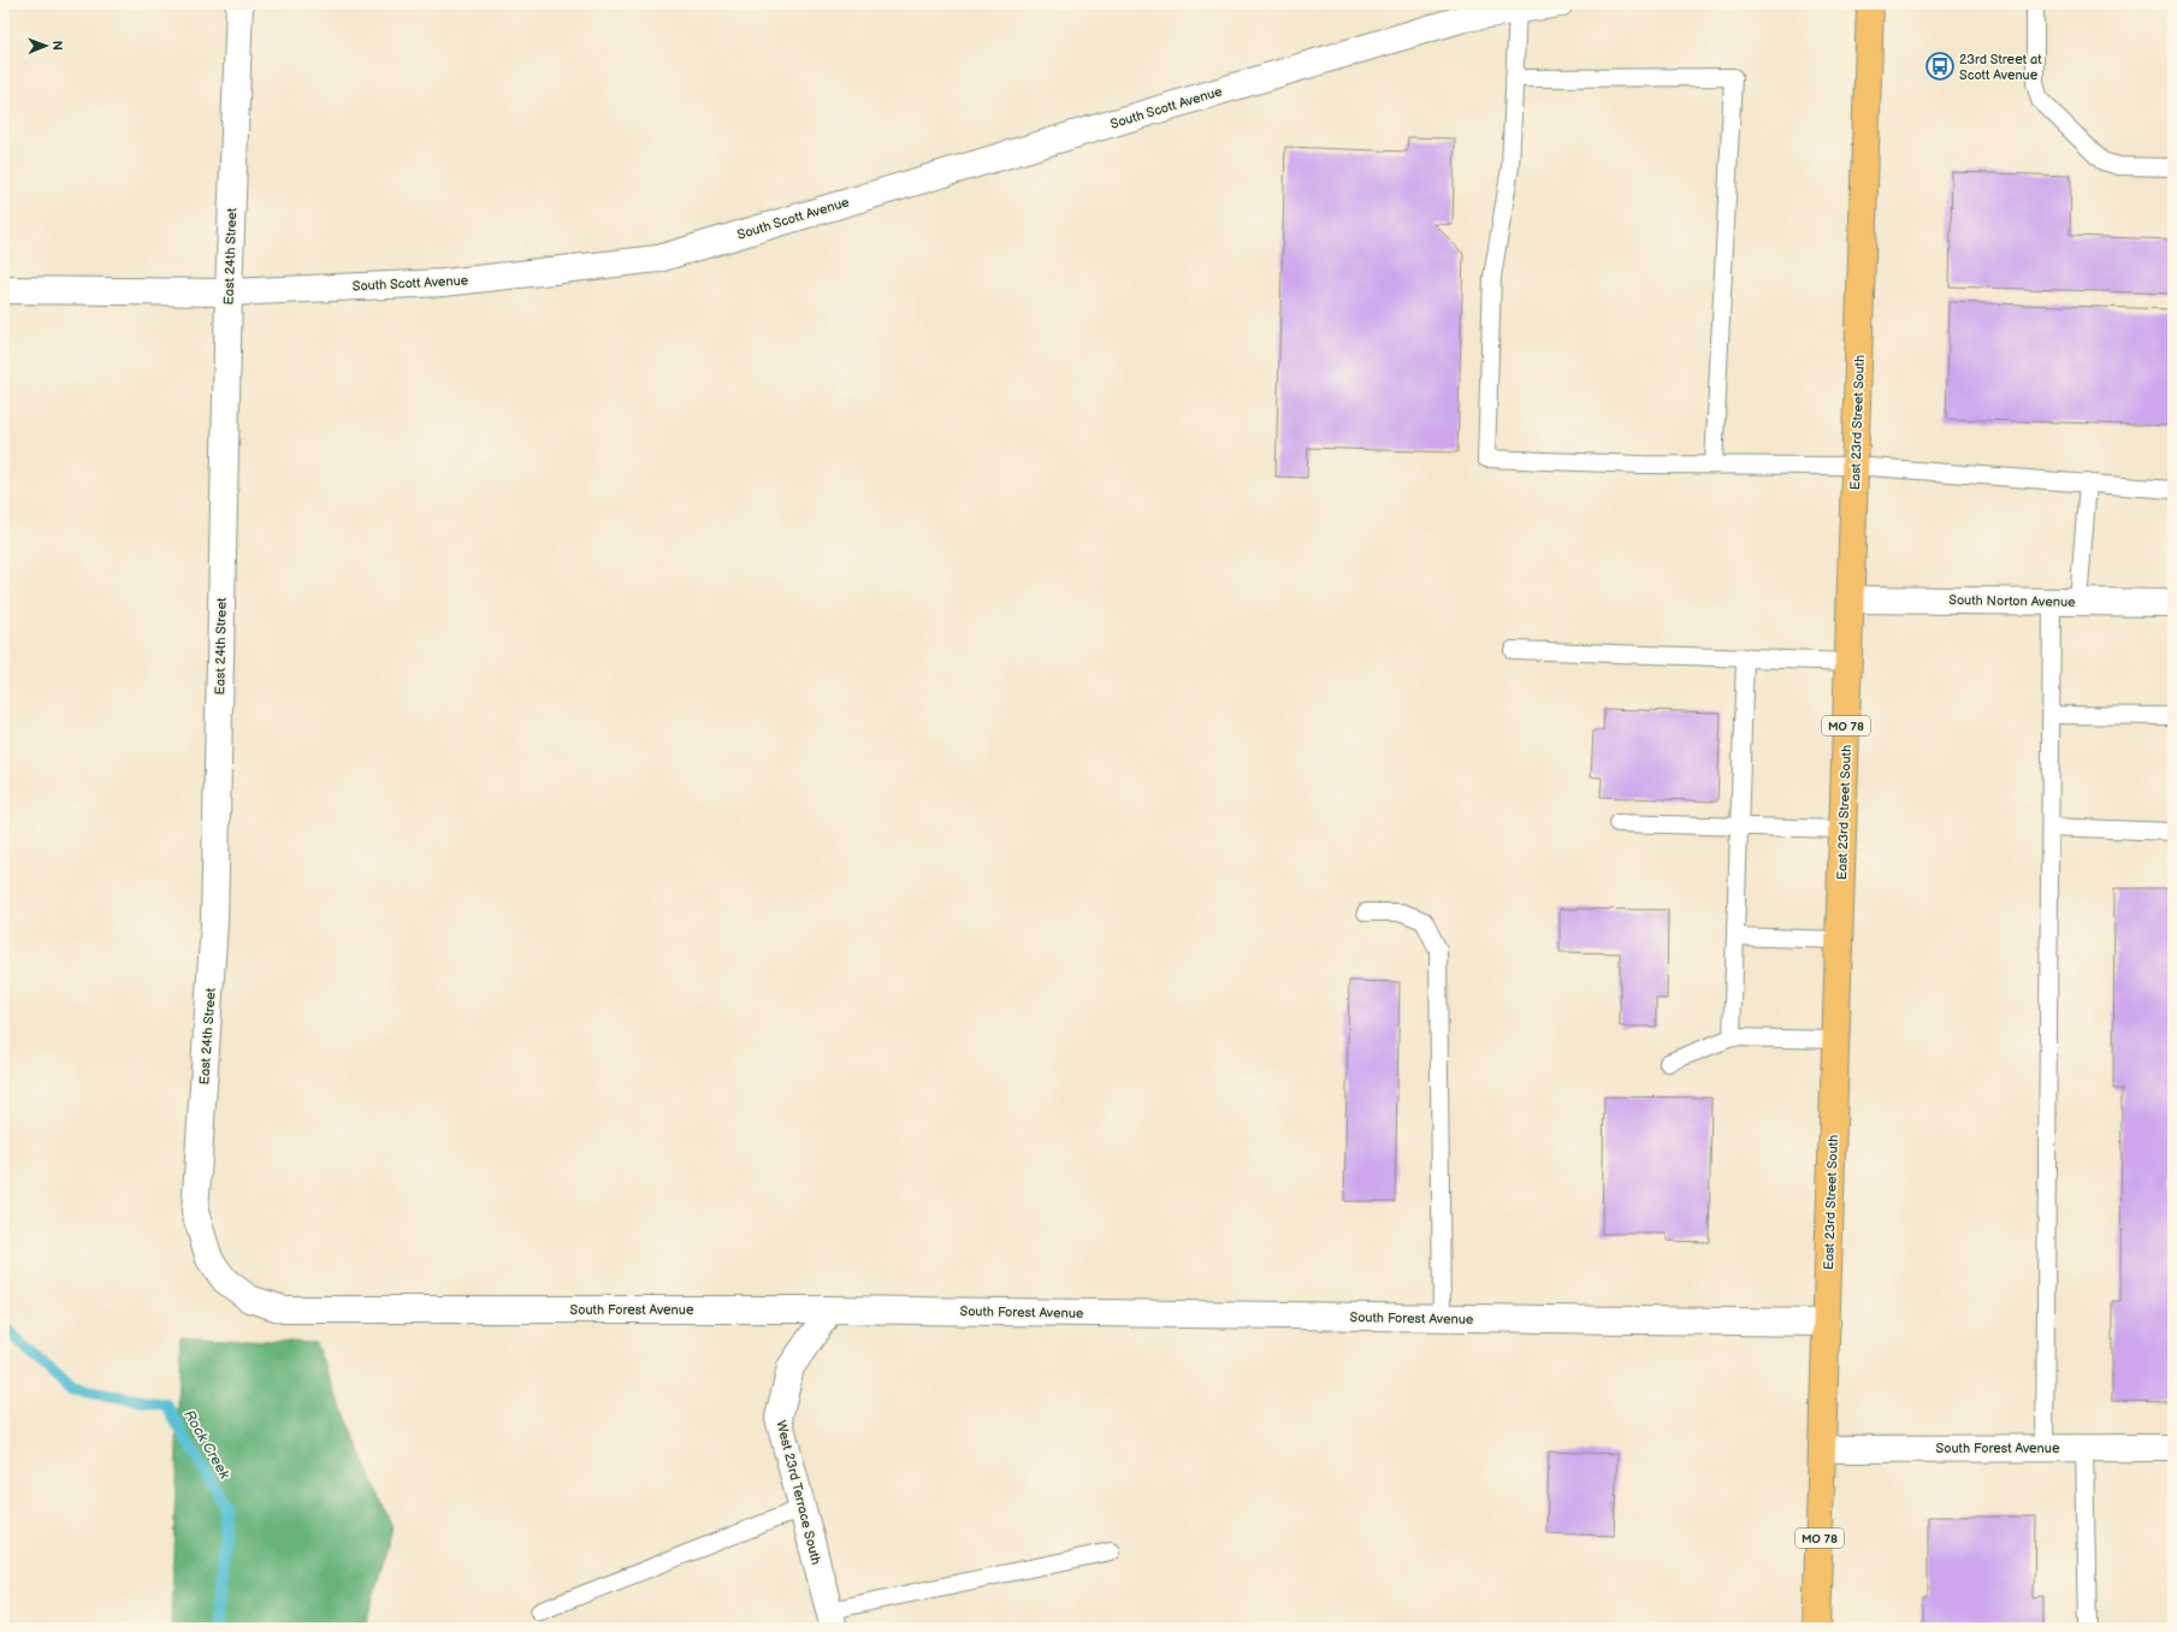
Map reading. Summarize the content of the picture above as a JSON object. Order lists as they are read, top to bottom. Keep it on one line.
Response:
{"streets":{"main road":["East 23rd Street South","MO 78"],"street":["South Scott Avenue","East 24th Street","South Norton Avenue","South Forest Avenue","West 23rd Terrace South"]},"crossings":[["South Scott Avenue","East 24th Street"],["East 24th Street","South Forest Avenue"],["East 23rd Street South","South Norton Avenue"],["East 23rd Street South","MO 78"],["East 23rd Street South","South Forest Avenue"],["MO 78","South Forest Avenue"],["South Forest Avenue","West 23rd Terrace South"]],"water":["Rock Creek"],"places":{"bus stop":["23rd Street at Scott Avenue"]},"north":"right"}
